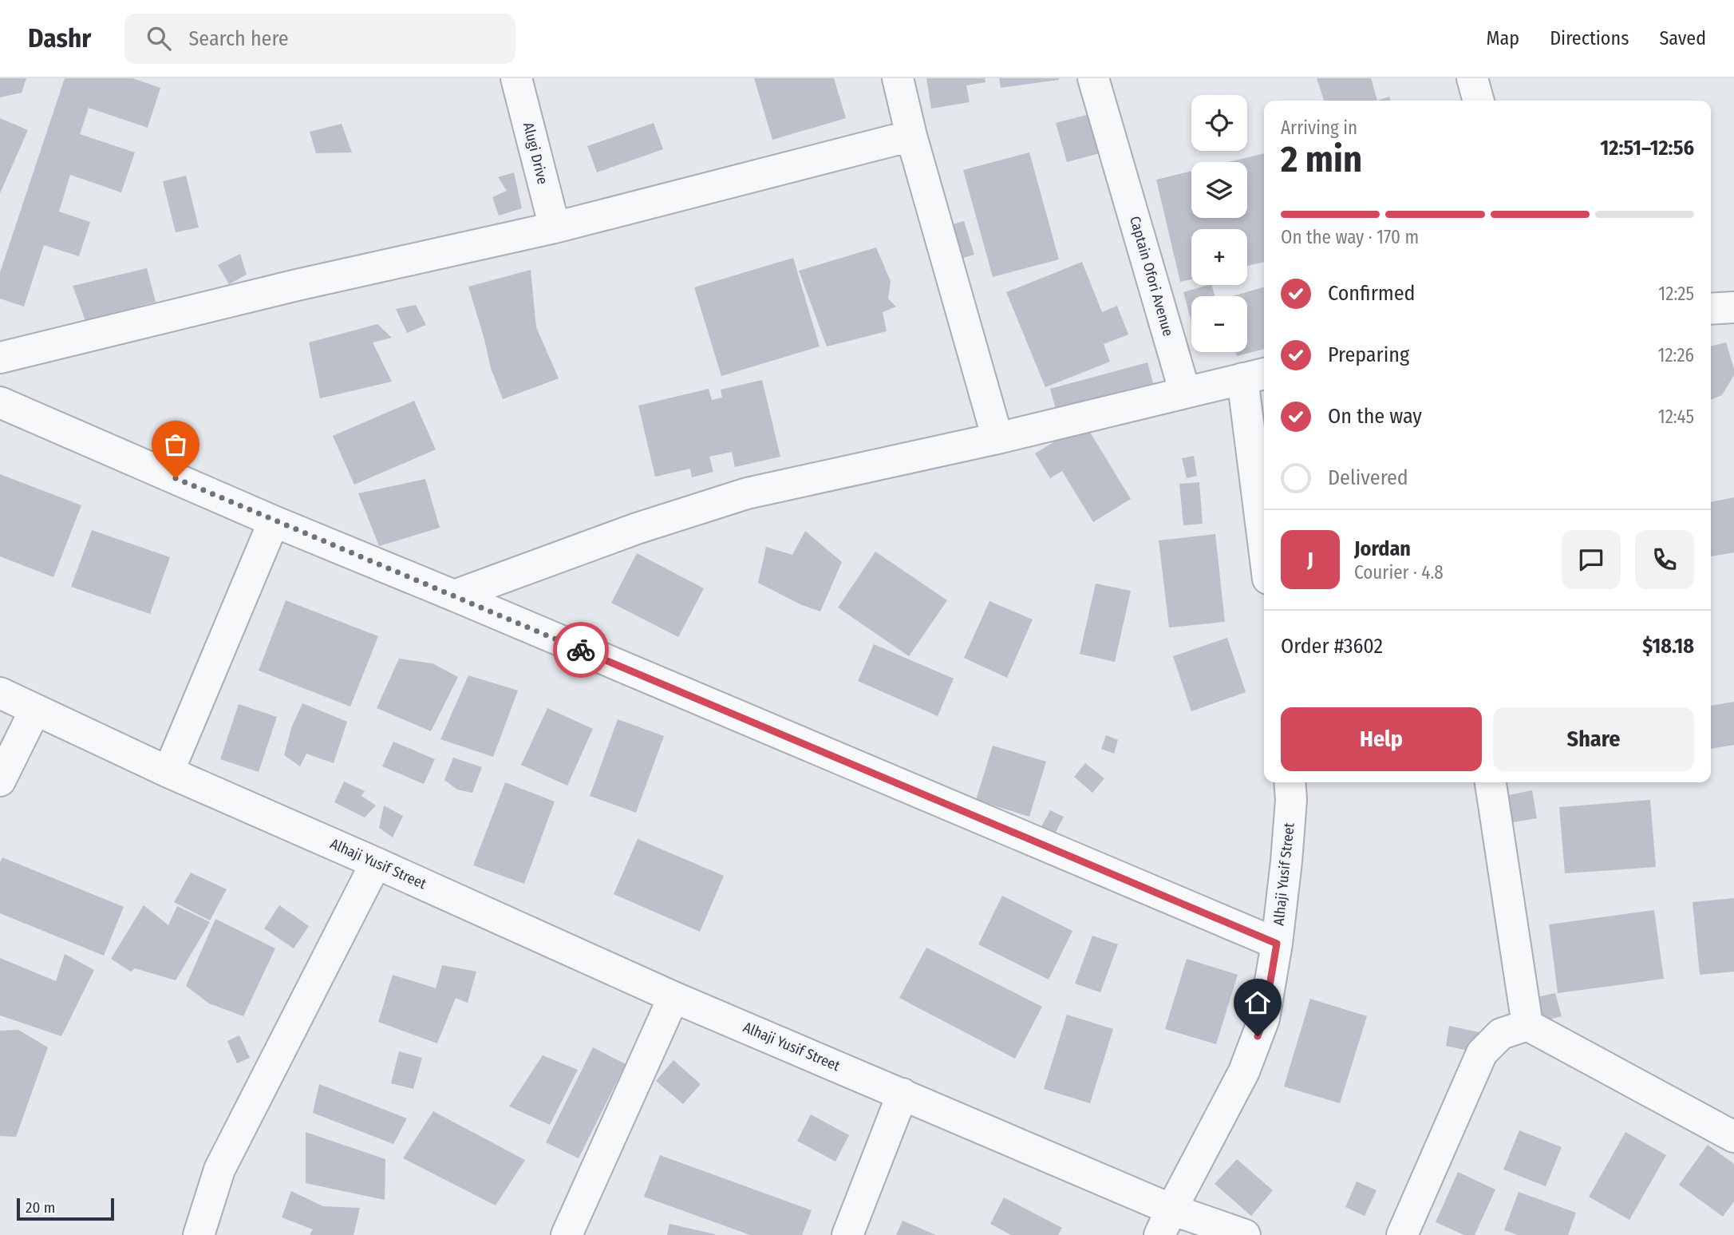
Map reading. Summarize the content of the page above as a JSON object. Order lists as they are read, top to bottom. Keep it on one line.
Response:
{"streets":{"street":["Alugi Drive","Captain Ofori Avenue","Alhaji Yusif Street"]},"scale_bar":"20 m","page":{"header":"Dashr","search":"Search here","nav":["Map","Directions","Saved"],"map_buttons":["+","−"],"heading":["2 min","Arriving in","12:51–12:56"],"panel":["Jordan","Courier · 4.8","Order #3602","$18.18"],"bar":"On the way · 170 m","list":[["Confirmed","12:25"],["Preparing","12:26"],["On the way","12:45"],"Delivered"],"round":"J","buttons":["Help","Share"],"scale":"20 m"}}
